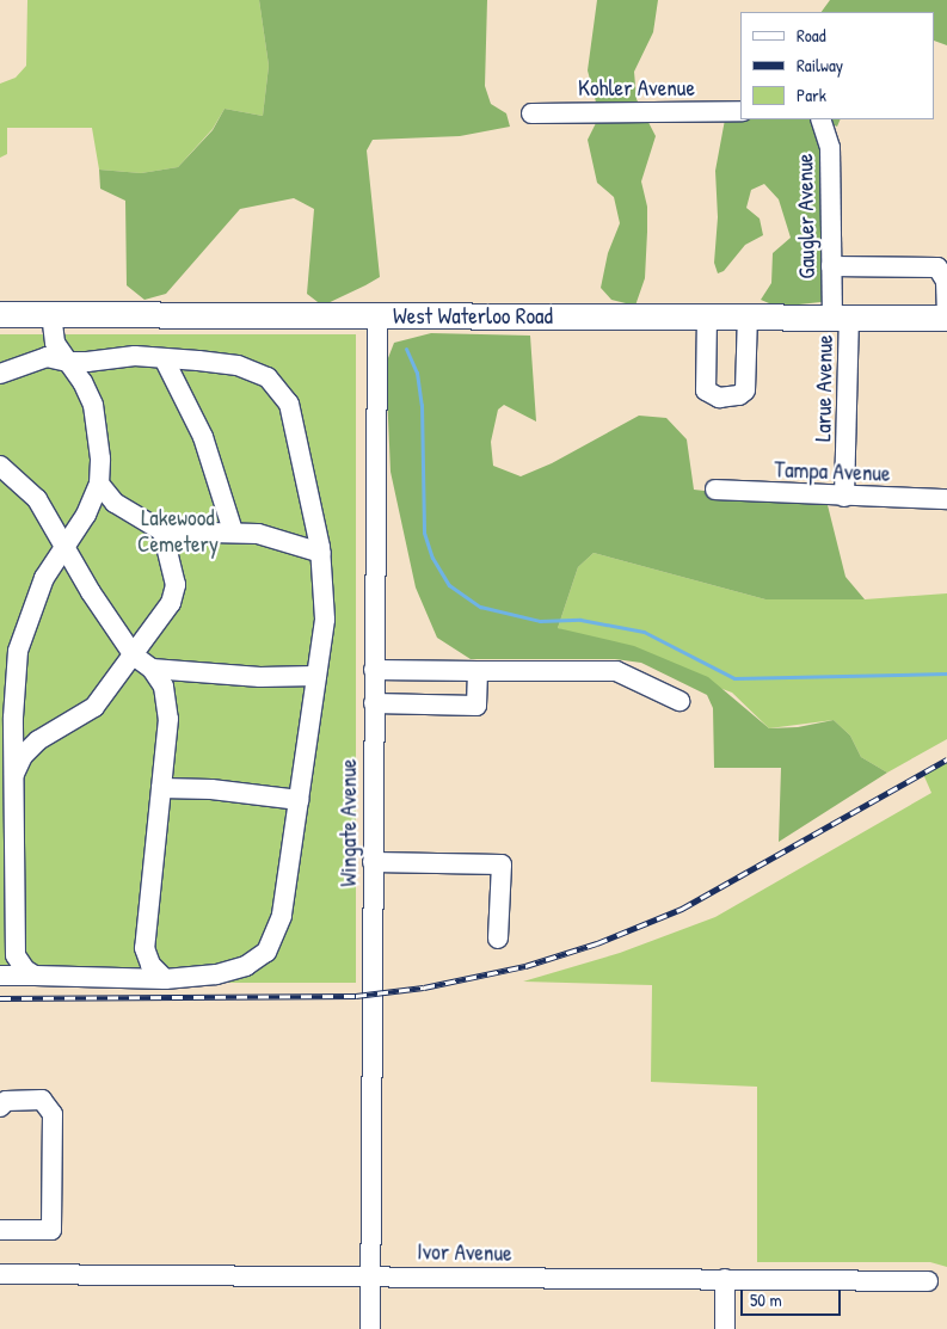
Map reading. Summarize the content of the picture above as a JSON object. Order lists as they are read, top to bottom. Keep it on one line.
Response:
{"streets":{"main road":["West Waterloo Road"],"street":["Kohler Avenue","Gaugler Avenue","Larue Avenue","Tampa Avenue","Wingate Avenue","Ivor Avenue"]},"crossings":[["Gaugler Avenue","West Waterloo Road"],["Gaugler Avenue","Larue Avenue"],["West Waterloo Road","Larue Avenue"],["West Waterloo Road","Wingate Avenue"],["Larue Avenue","Tampa Avenue"],["Wingate Avenue","Ivor Avenue"]],"parks":["Lakewood Cemetery"],"legend":["Road","Railway","Park"],"scale_bar":"50 m"}
